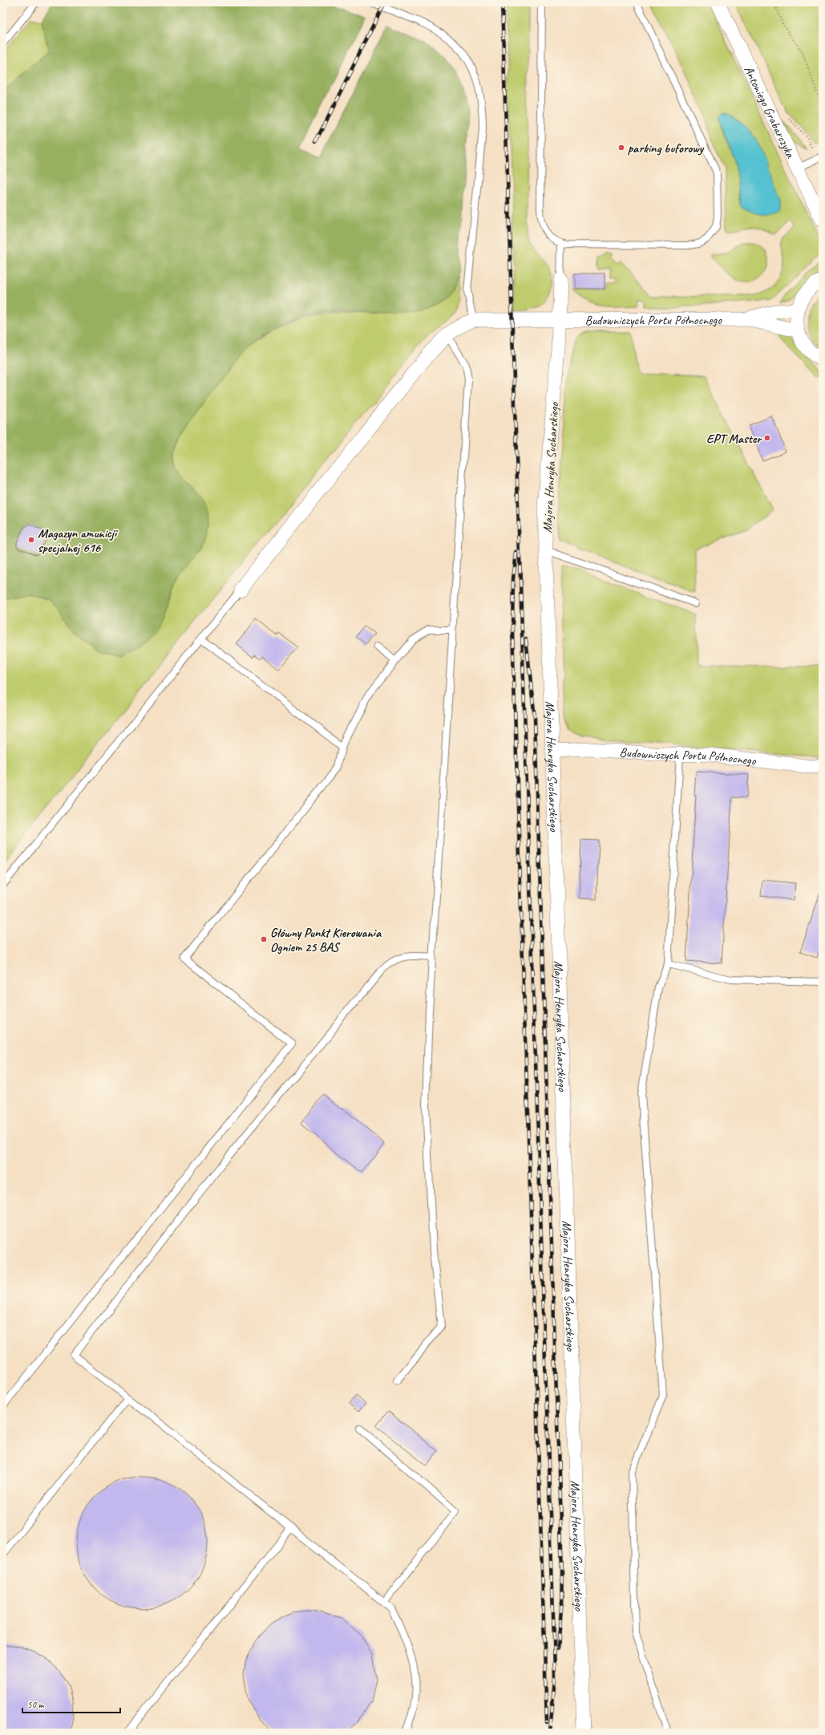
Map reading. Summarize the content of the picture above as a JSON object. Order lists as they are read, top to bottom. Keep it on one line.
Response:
{"streets":{"street":["Antoniego Grabarczyka","Budowniczych Portu Północnego","Majora Henryka Sucharskiego"]},"crossings":[["Budowniczych Portu Północnego","Majora Henryka Sucharskiego"]],"places":["parking buforowy","EPT Master","Magazyn amunicji specjalnej 616","Główny Punkt Kierowania Ogniem 25 BAS"],"scale_bar":"50 m"}
